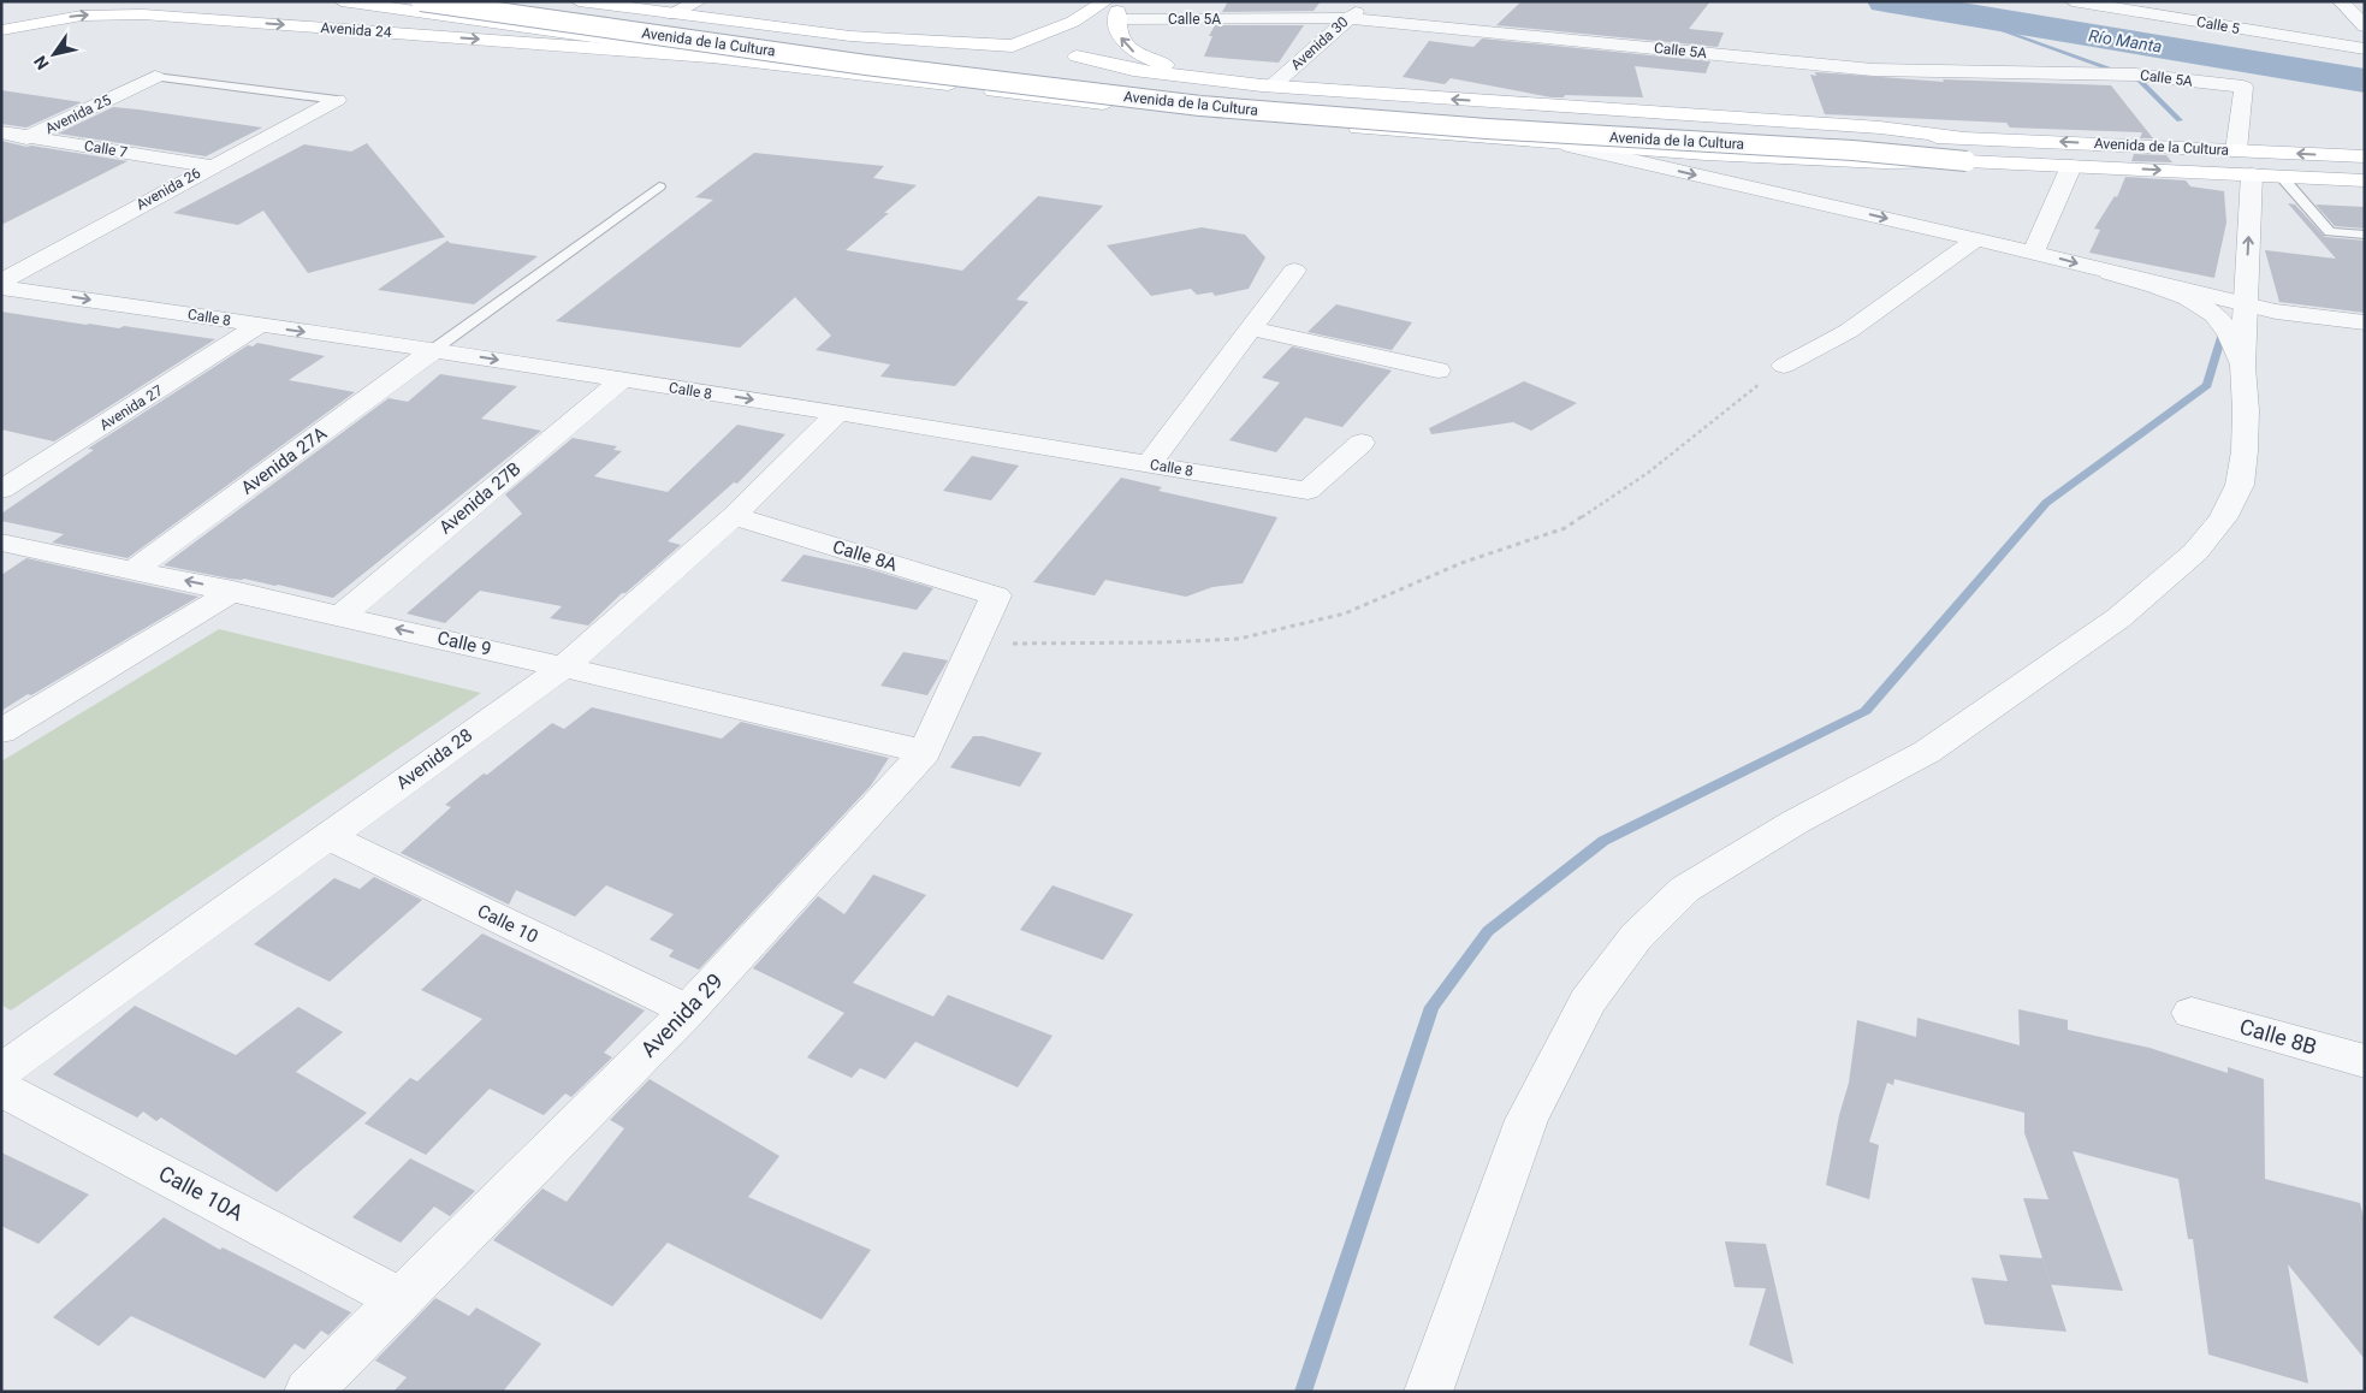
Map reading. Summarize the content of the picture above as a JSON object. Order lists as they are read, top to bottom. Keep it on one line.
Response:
{"streets":{"main road":["Avenida 24","Avenida de la Cultura"],"street":["Calle 5A","Calle 5","Avenida 30","Avenida 25","Calle 7","Avenida 26","Calle 8","Avenida 27","Avenida 27A","Avenida 27B","Calle 8A","Calle 9","Avenida 28","Calle 10","Avenida 29","Calle 8B","Calle 10A"]},"crossings":[["Calle 5A","Avenida de la Cultura"],["Calle 5A","Avenida 30"],["Avenida 24","Avenida de la Cultura"],["Avenida de la Cultura","Avenida 30"],["Avenida 25","Calle 7"],["Calle 7","Avenida 26"],["Calle 8","Avenida 27"],["Calle 8","Avenida 27A"],["Calle 8","Avenida 27B"],["Calle 8","Avenida 28"],["Avenida 27A","Calle 9"],["Avenida 27B","Calle 9"],["Calle 8A","Avenida 28"],["Calle 8A","Avenida 29"],["Calle 9","Avenida 28"],["Calle 9","Avenida 29"],["Avenida 28","Calle 10"],["Calle 10","Avenida 29"],["Avenida 29","Calle 10A"]],"one_way":["Avenida 24","Calle 8"],"water":["Río Manta"],"north":"bottom left"}
